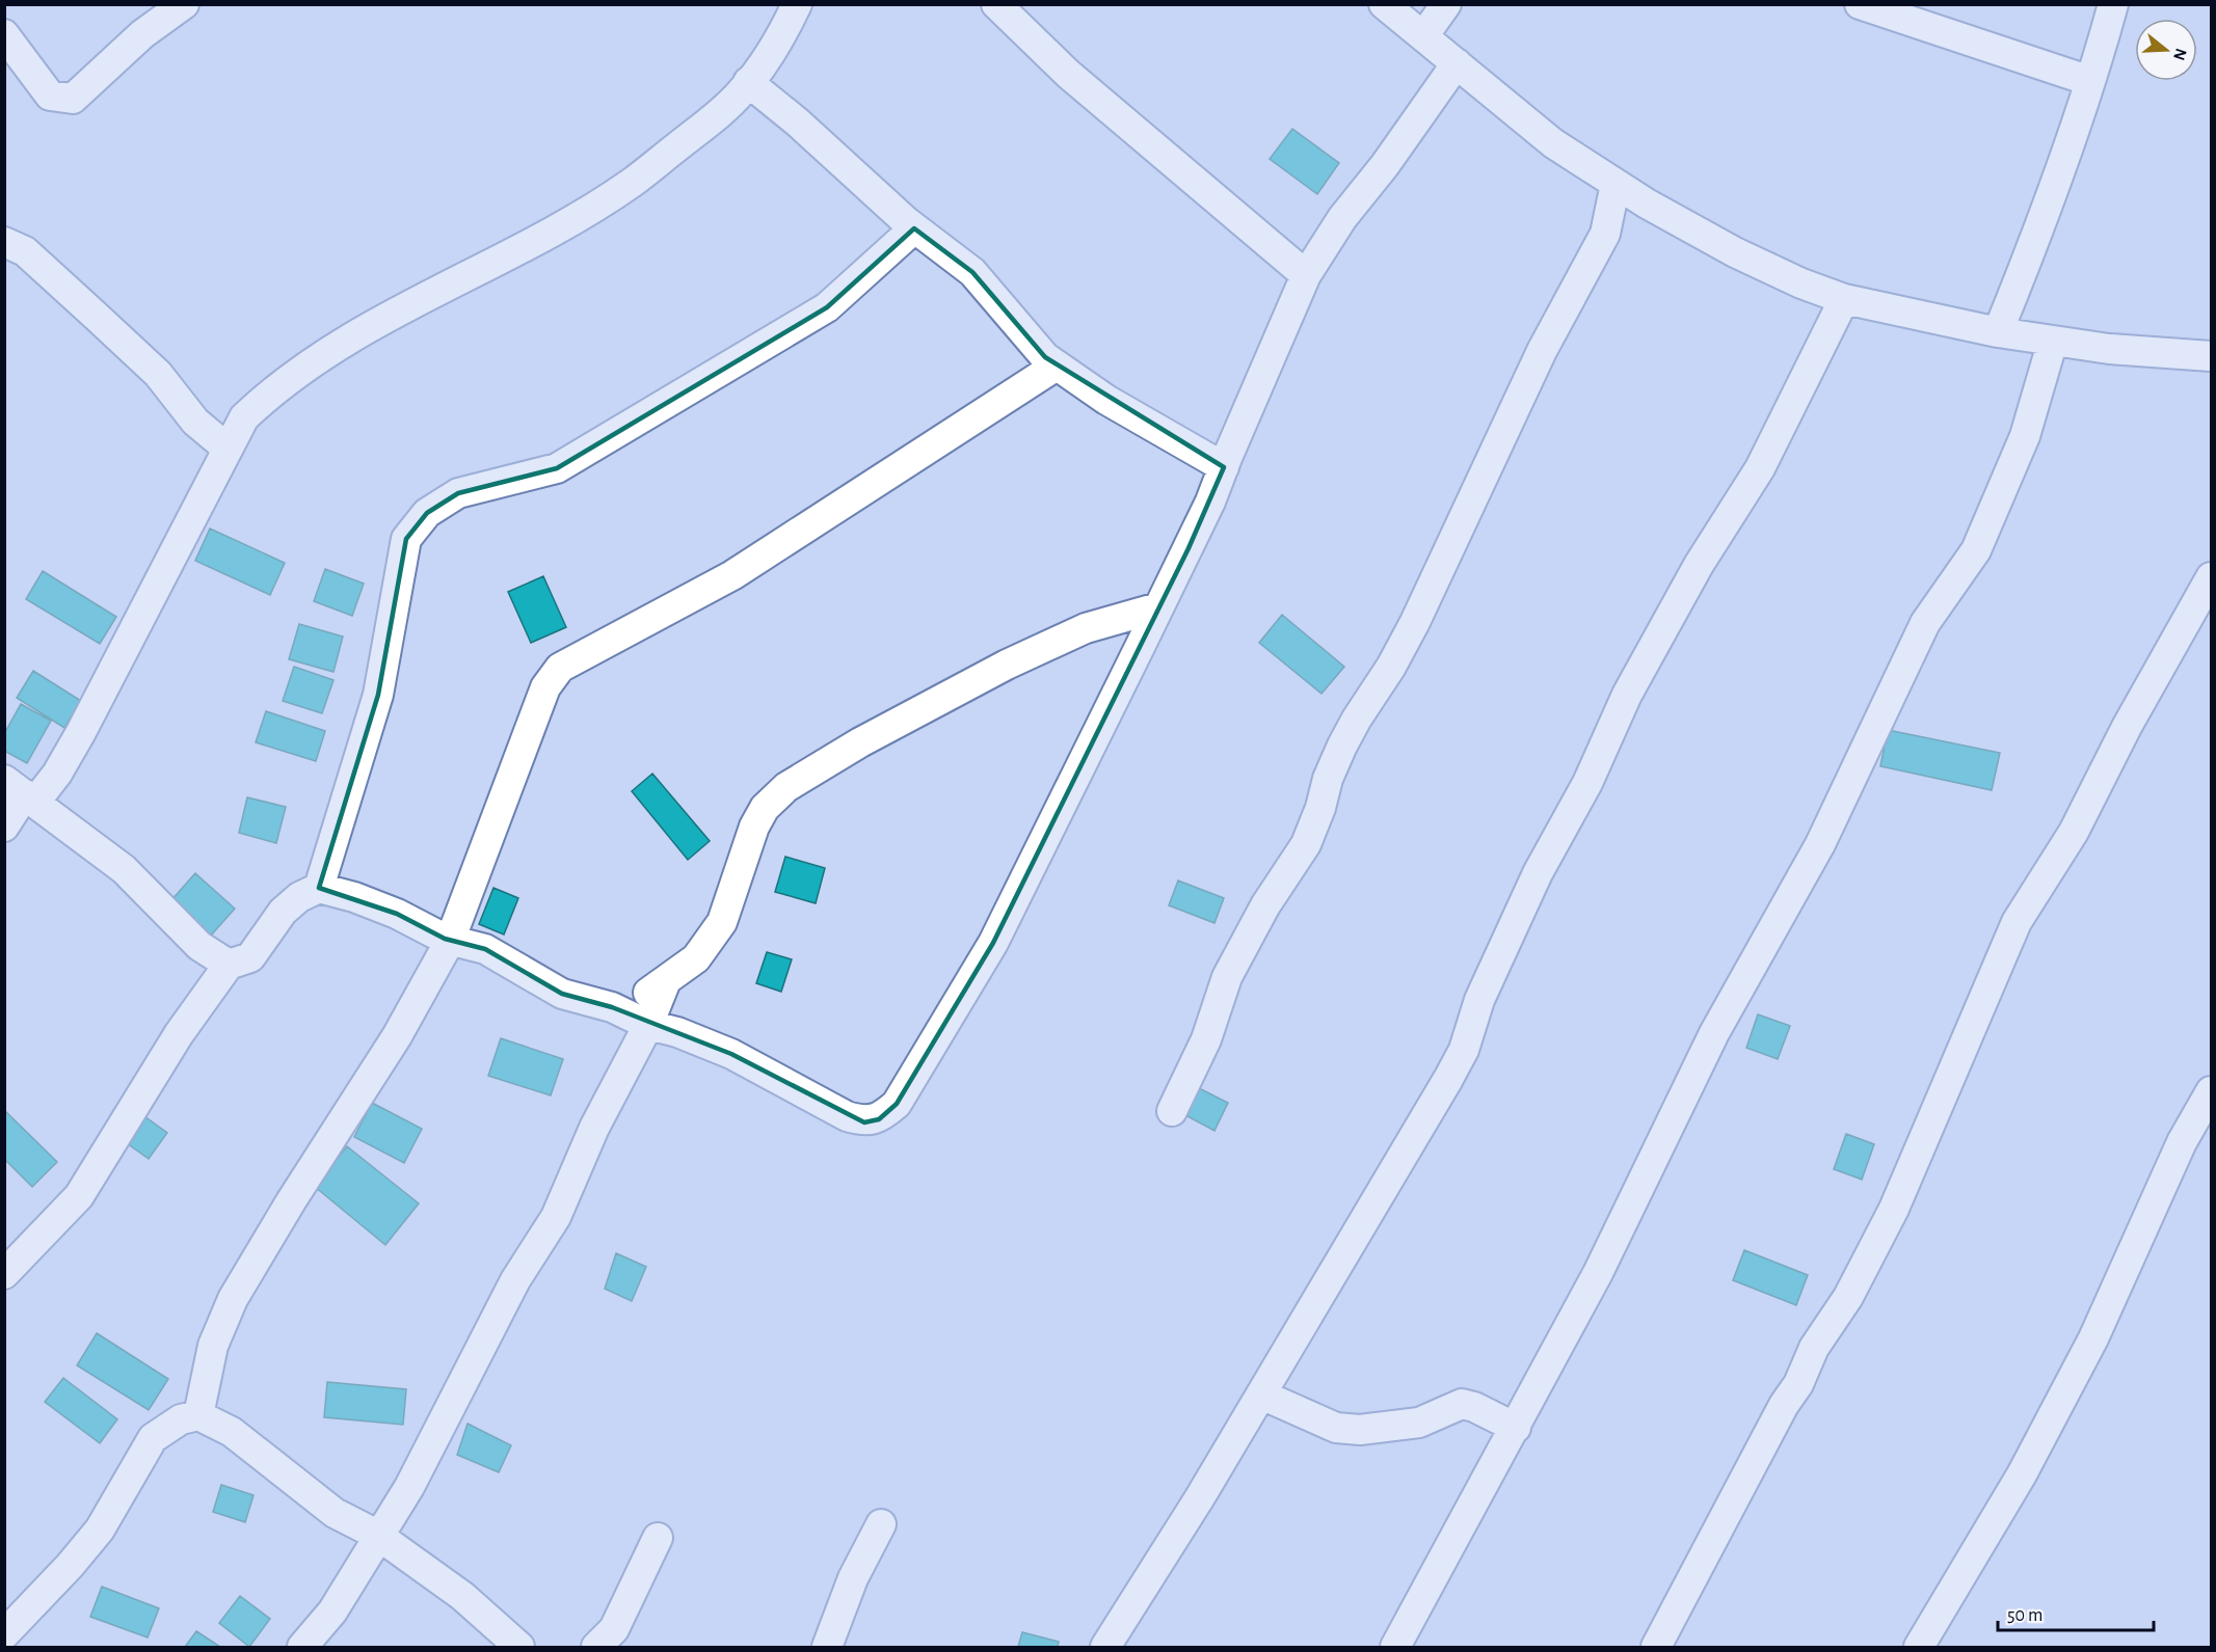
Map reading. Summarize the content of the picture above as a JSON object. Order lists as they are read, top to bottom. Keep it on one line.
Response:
{"scale_bar":"50 m","north":"right"}
